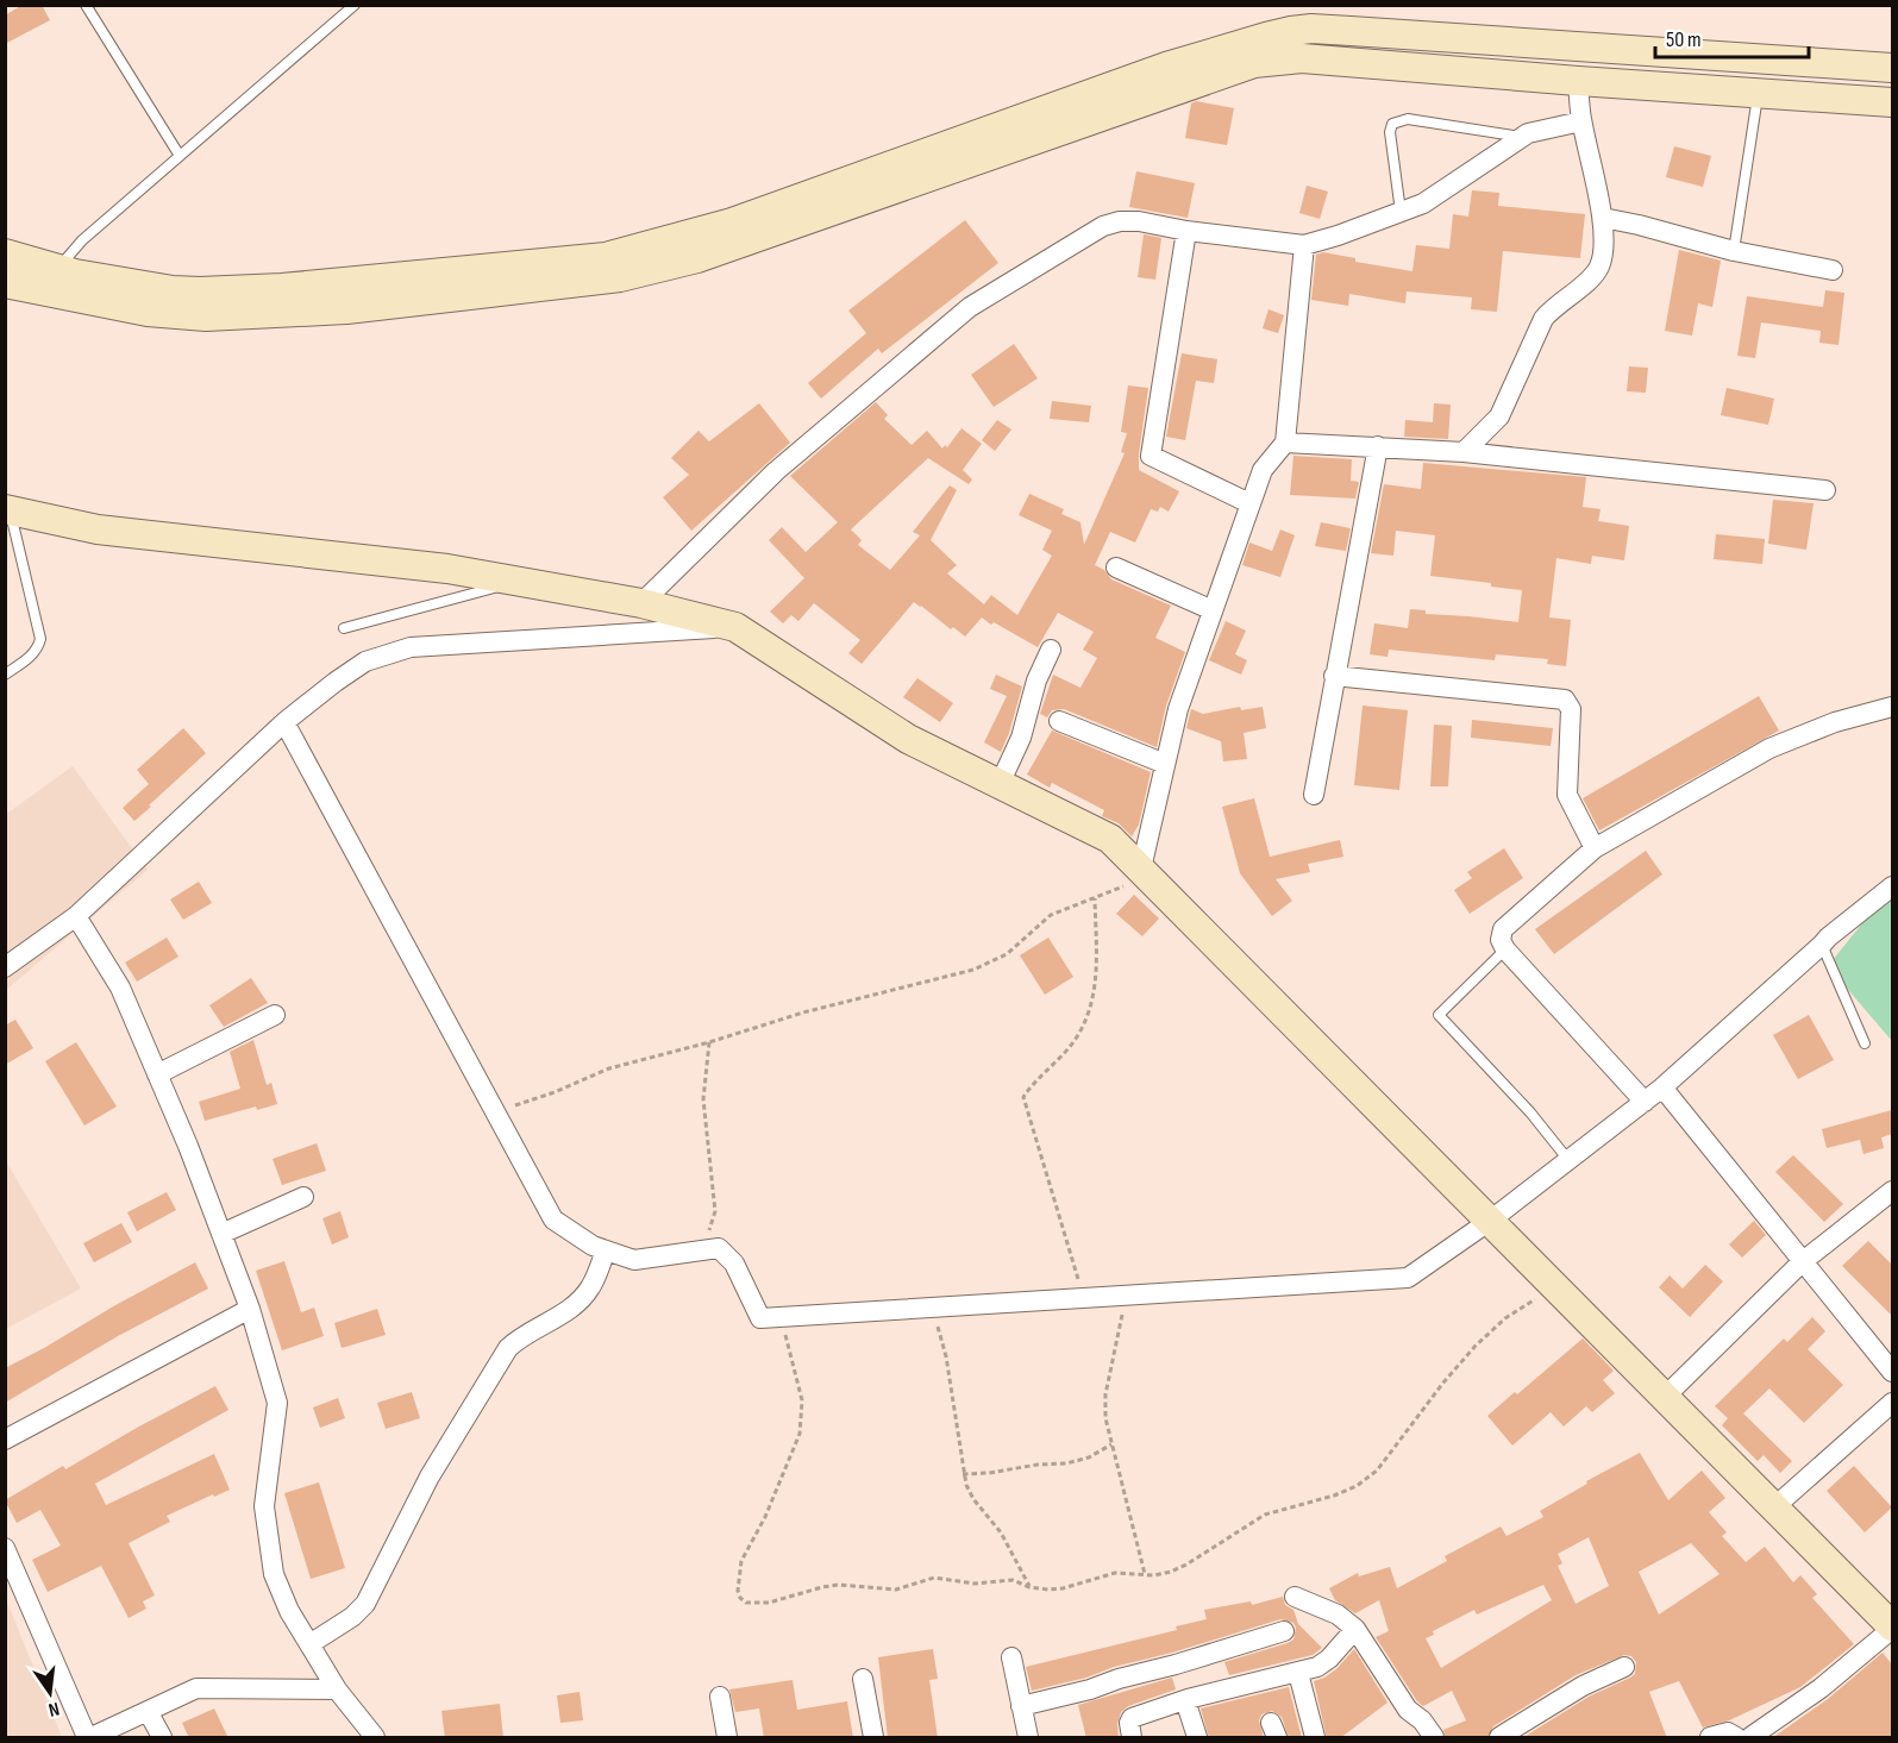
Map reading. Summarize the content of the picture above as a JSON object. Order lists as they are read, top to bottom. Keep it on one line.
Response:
{"scale_bar":"50 m","north":"bottom"}
